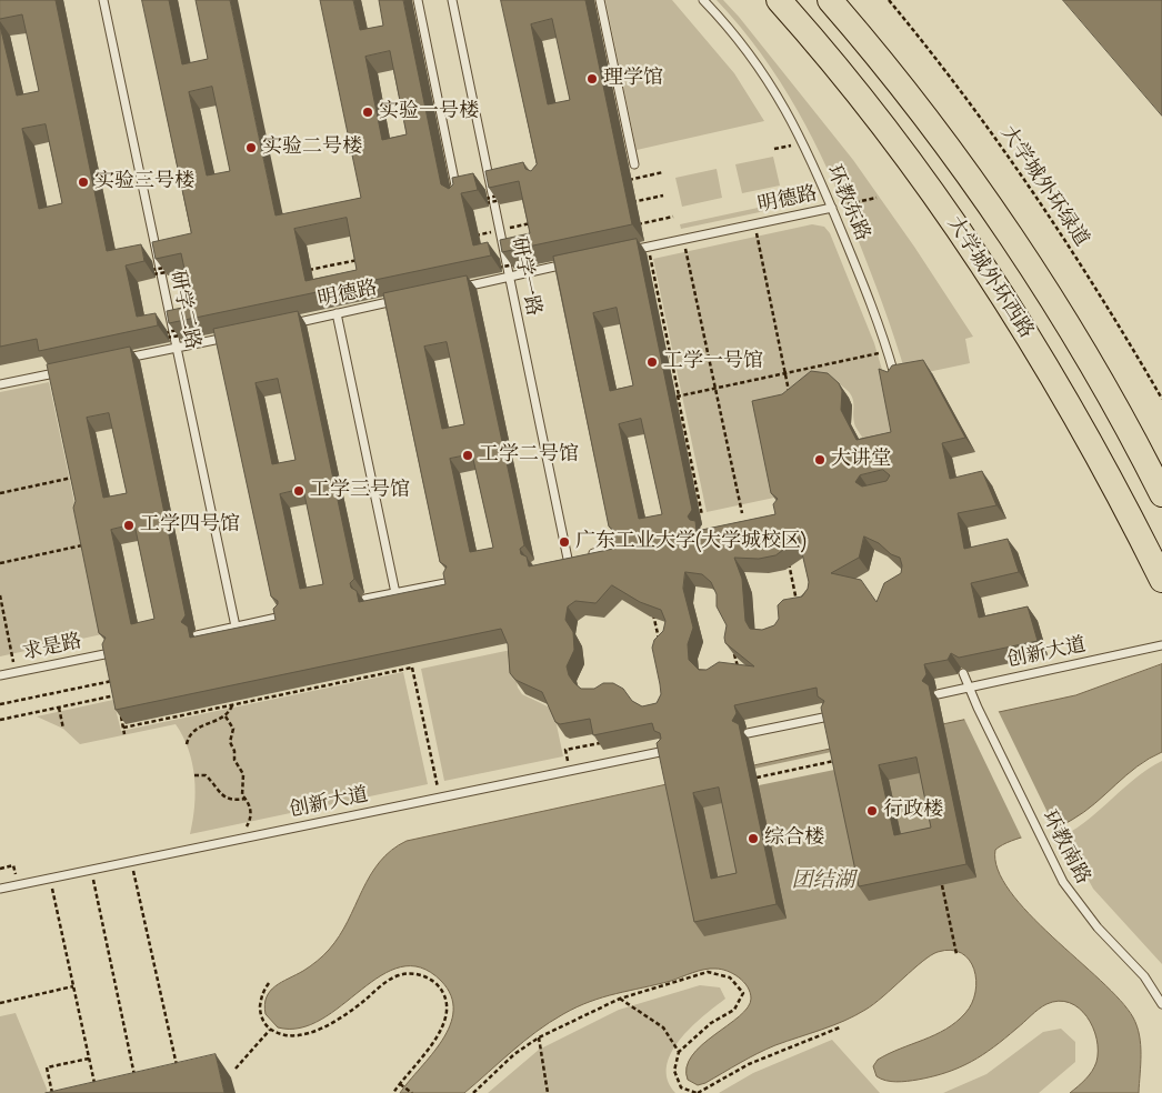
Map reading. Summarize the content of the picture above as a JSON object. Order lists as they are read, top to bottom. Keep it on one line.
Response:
{"streets":{"main road":["大学城外环西路"],"lane":["明德路","环教东路","研学一路","研学二路","求是路","创新大道","环教南路"],"path":["大学城外环绿道"]},"crossings":[["明德路","环教东路"],["创新大道","环教南路"]],"water":["团结湖"],"places":["理学馆","实验一号楼","实验二号楼","实验三号楼","工学一号馆","工学二号馆","大讲堂","工学三号馆","工学四号馆","广东工业大学(大学城校区)","行政楼","综合楼"]}
